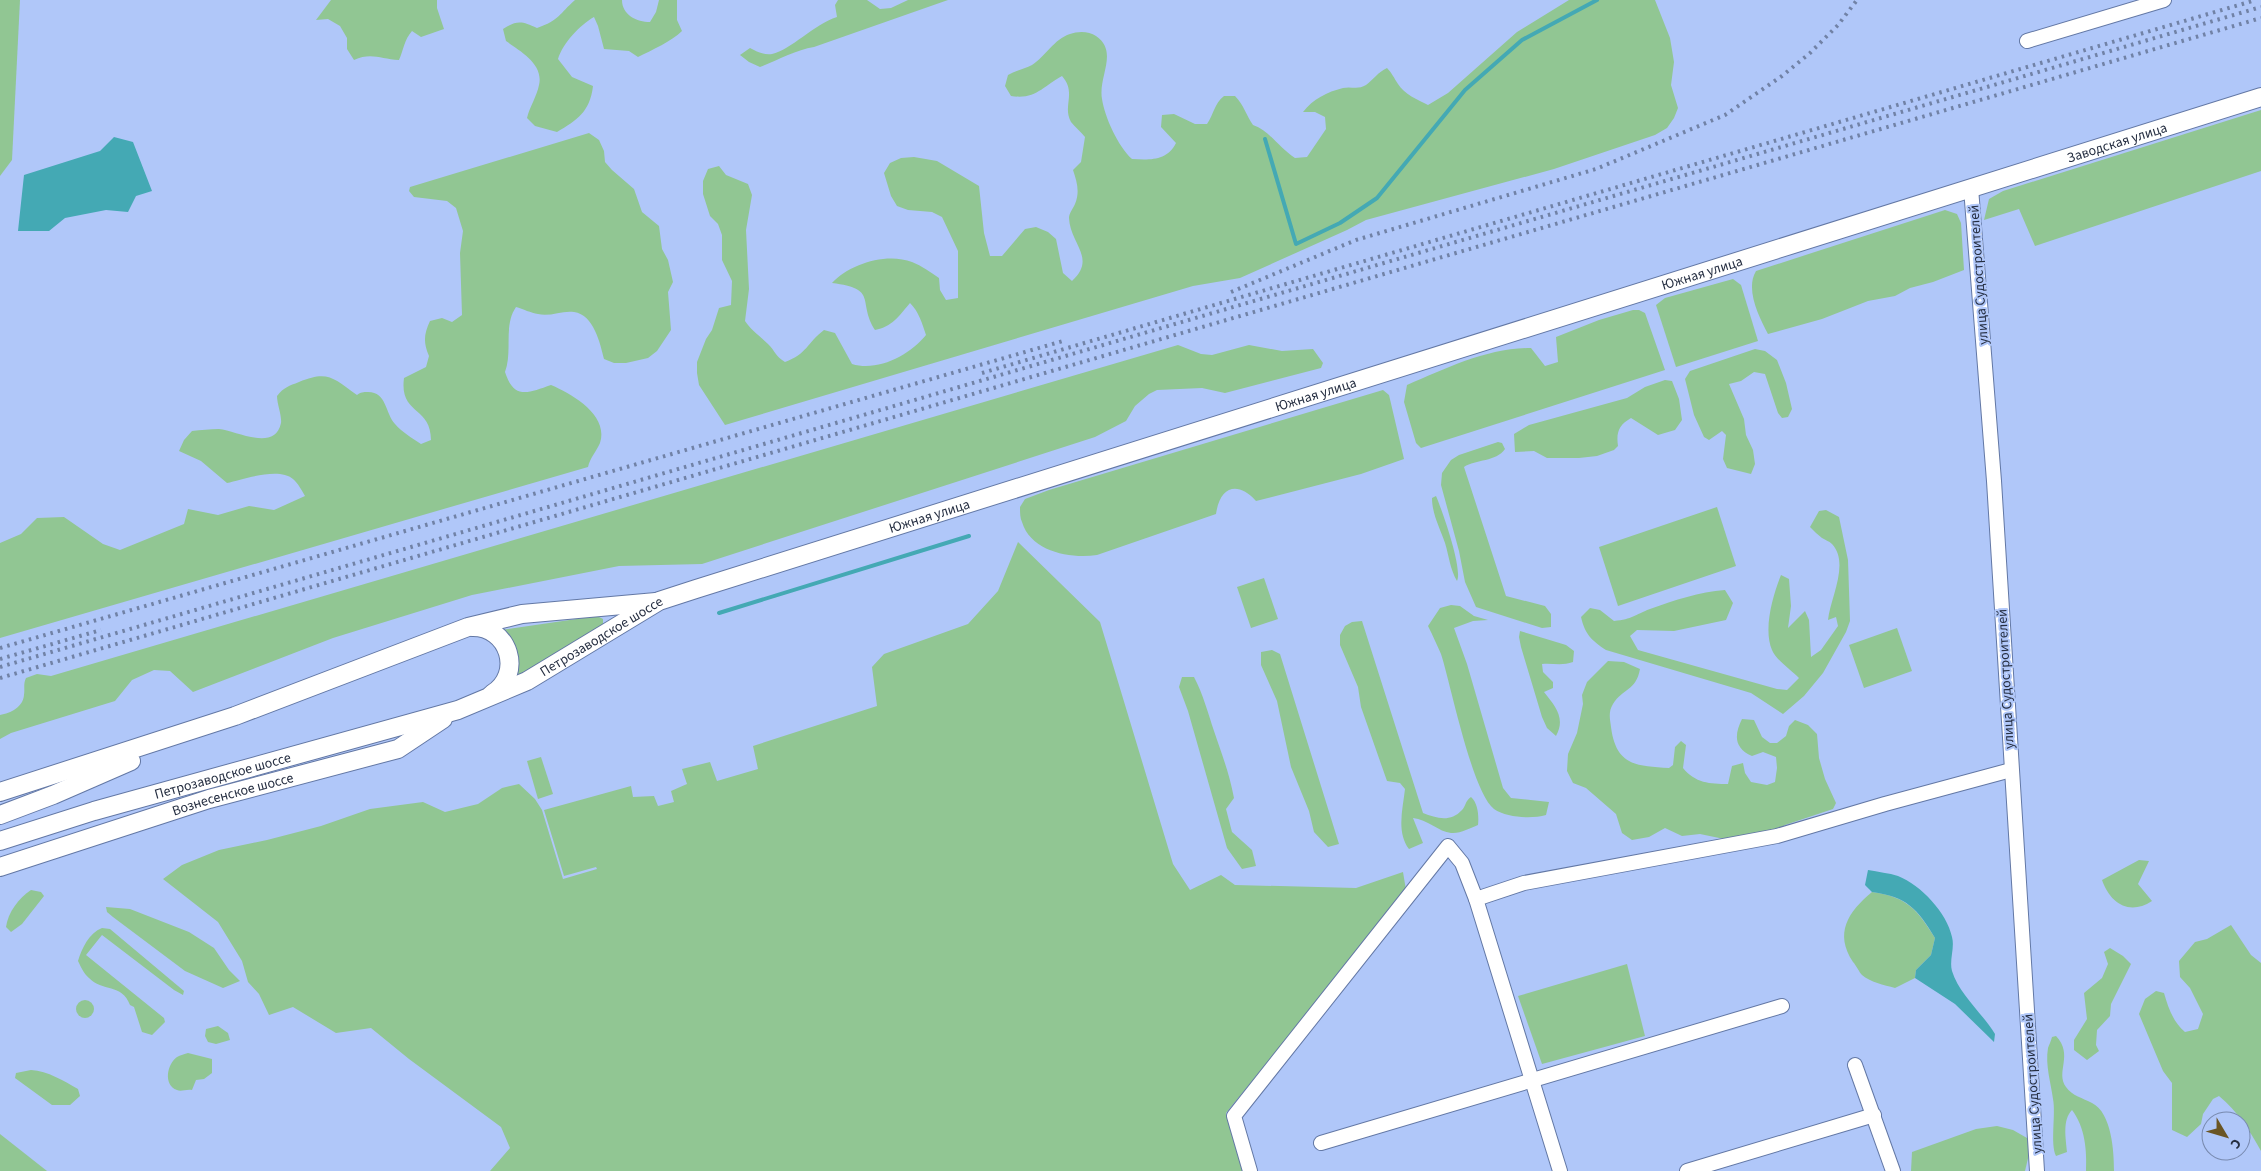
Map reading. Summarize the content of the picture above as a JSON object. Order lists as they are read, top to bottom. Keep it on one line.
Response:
{"streets":{"main road":["Заводская улица","Южная улица","Петрозаводское шоссе","Вознесенское шоссе"],"street":["улица Судостроителей"]},"crossings":[["Заводская улица","Южная улица"],["Заводская улица","улица Судостроителей"],["Южная улица","улица Судостроителей"],["Южная улица","Петрозаводское шоссе"],["Петрозаводское шоссе","Вознесенское шоссе"]],"north":"bottom right"}
